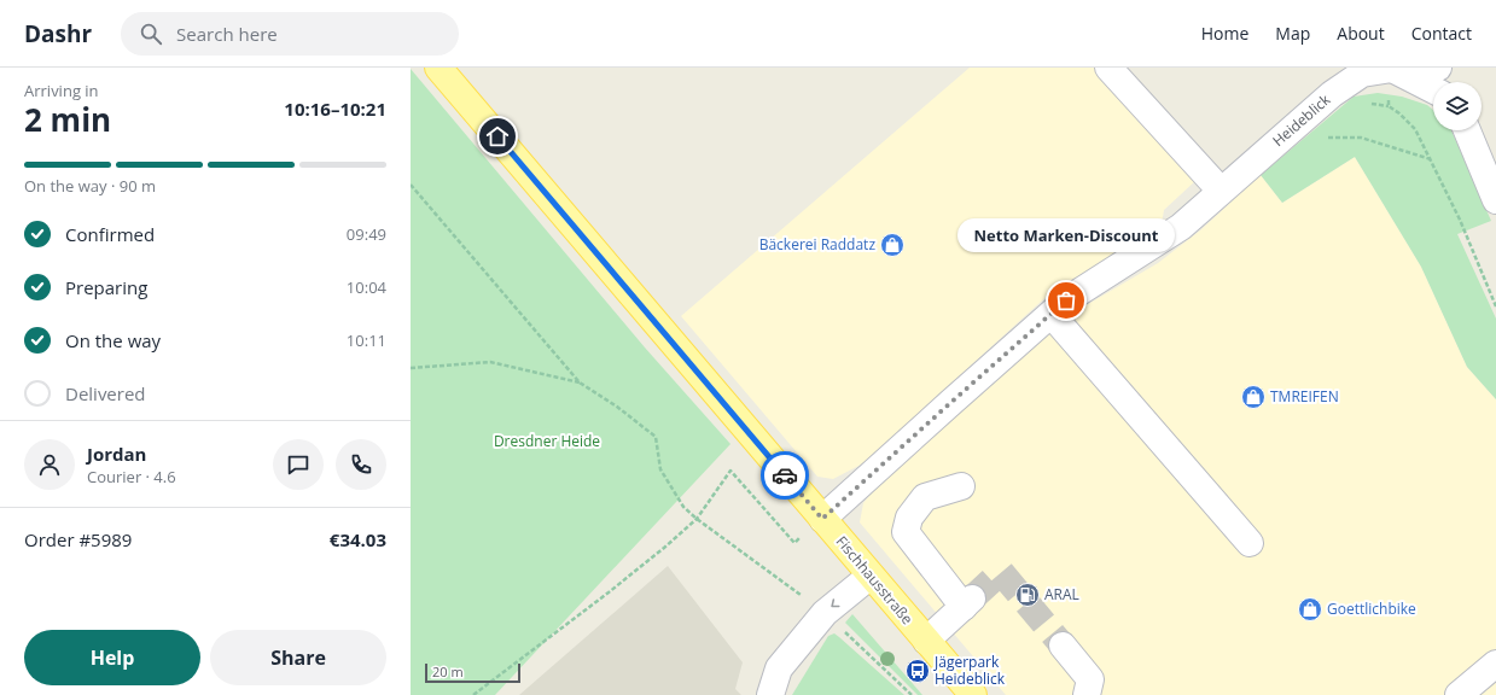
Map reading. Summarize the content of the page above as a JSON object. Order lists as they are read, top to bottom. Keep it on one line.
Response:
{"streets":{"main road":["Fischhausstraße"],"street":["Heideblick"]},"crossings":[["Heideblick","Fischhausstraße"]],"parks":["Dresdner Heide"],"places":{"shop":["Bäckerei Raddatz","TMREIFEN","Goettlichbike"],"other":["Netto Marken-Discount"],"fuel station":["ARAL"],"bus stop":["Jägerpark Heideblick"]},"scale_bar":"20 m","page":{"header":"Dashr","search":"Search here","nav":["Home","Map","About","Contact"],"heading":["2 min","Arriving in","10:16–10:21"],"panel":["Jordan","Courier · 4.6","Order #5989","€34.03"],"bar":"On the way · 90 m","list":[["Confirmed","09:49"],["Preparing","10:04"],["On the way","10:11"],"Delivered"],"bubble":"Netto Marken-Discount","buttons":["Help","Share"],"scale":"20 m"}}
